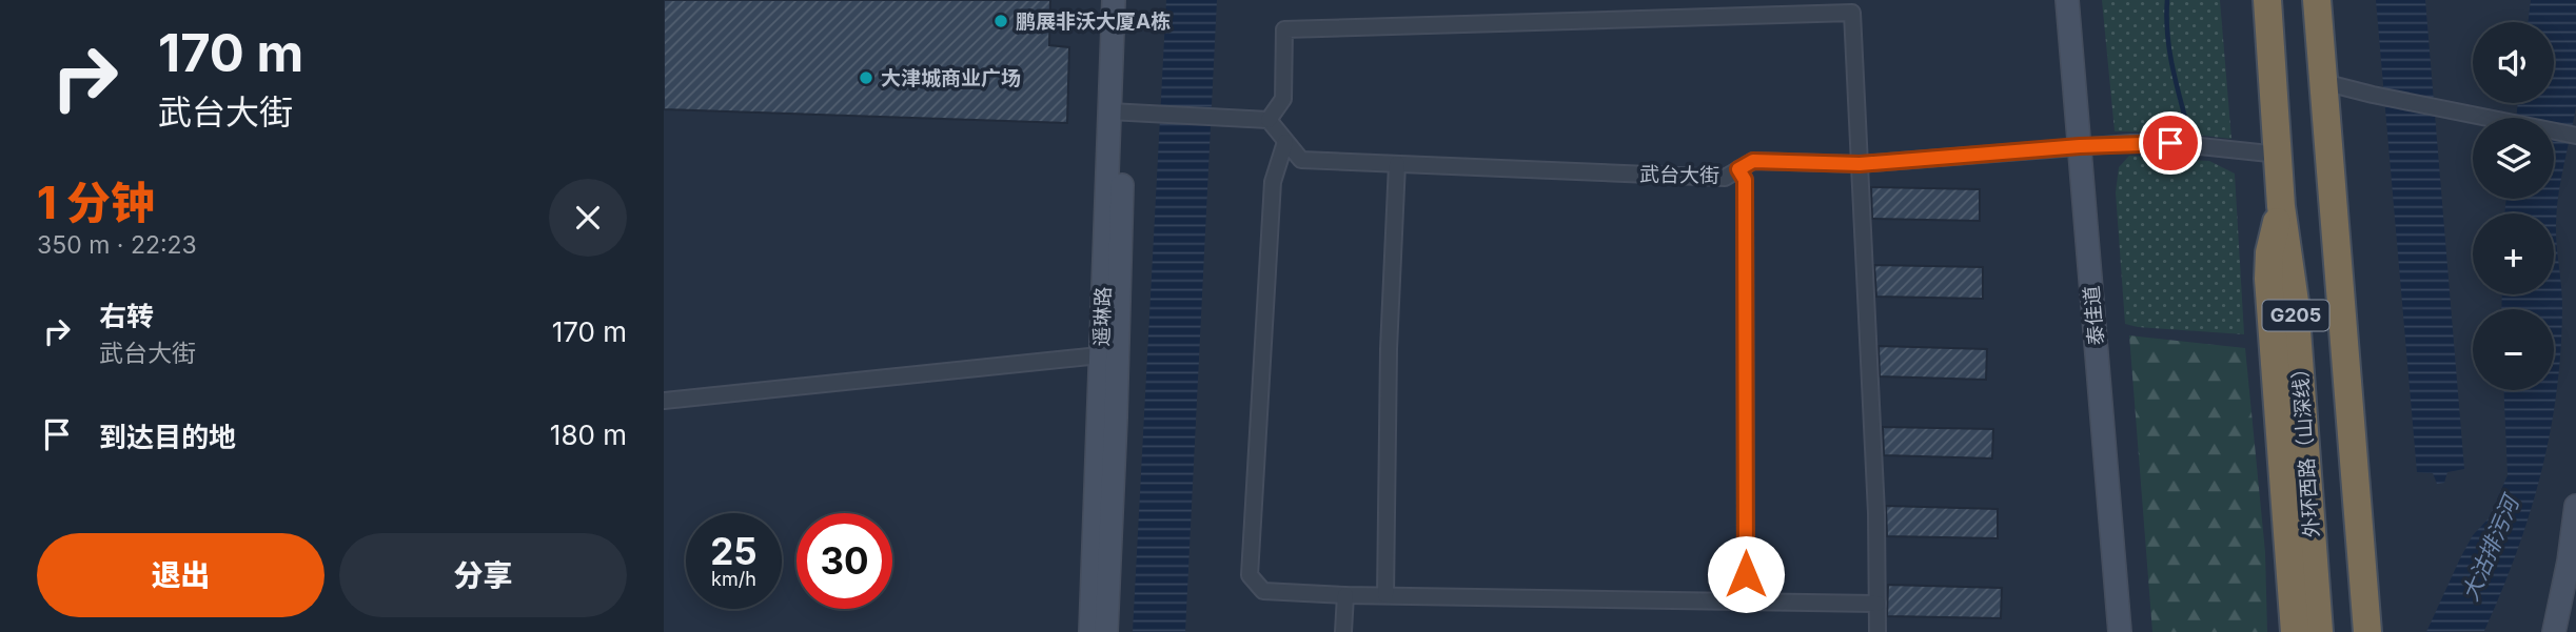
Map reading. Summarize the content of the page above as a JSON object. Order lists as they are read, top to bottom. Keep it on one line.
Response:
{"streets":{"highway":["G205","外环西路（山深线）"],"street":["武台大街","泰佳道","遥琳路"]},"crossings":[["武台大街","泰佳道"],["武台大街","外环西路（山深线）"]],"water":["大沽排污河"],"places":["鹏展非沃大厦A栋","大津城商业广场"],"page":{"turn":["170 m","武台大街"],"map_buttons":["+","−"],"heading":["1 分钟","350 m · 22:23"],"list":[{"name":"右转","note":"武台大街","value":"170 m"},{"name":"到达目的地","value":"180 m"}],"speed":"25 km/h","limit":"30","buttons":["退出","分享"]}}
